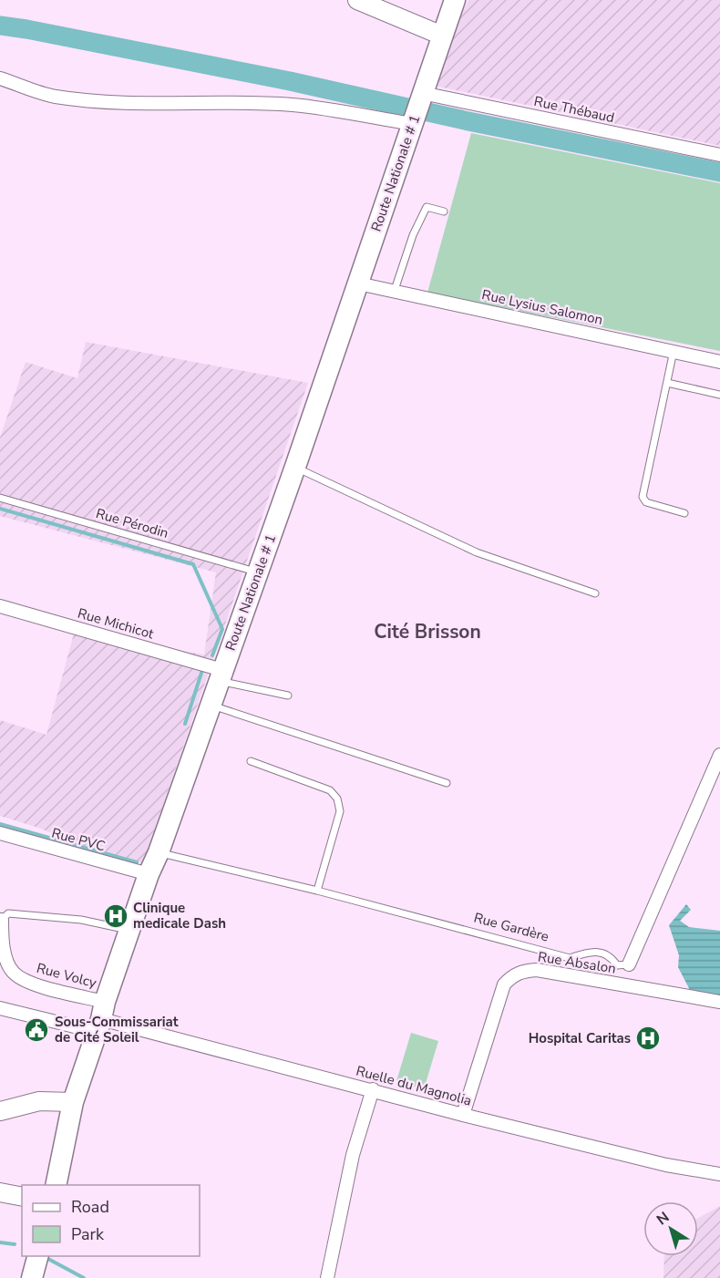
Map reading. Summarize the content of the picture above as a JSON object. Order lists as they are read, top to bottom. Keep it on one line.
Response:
{"streets":{"main road":["Route Nationale # 1"],"street":["Rue Thébaud","Rue Lysius Salomon","Rue Michicot","Rue PVC","Rue Gardère","Rue Absalon","Rue Volcy","Ruelle du Magnolia"],"lane":["Rue Pérodin"]},"crossings":[["Rue Thébaud","Route Nationale # 1"],["Route Nationale # 1","Rue Lysius Salomon"],["Route Nationale # 1","Rue Pérodin"],["Route Nationale # 1","Rue Michicot"],["Route Nationale # 1","Rue PVC"],["Route Nationale # 1","Rue Gardère"],["Route Nationale # 1","Rue Volcy"],["Route Nationale # 1","Ruelle du Magnolia"],["Rue Absalon","Ruelle du Magnolia"],["Rue Volcy","Ruelle du Magnolia"]],"districts":["Cité Brisson"],"places":{"hospital":["Clinique medicale Dash","Hospital Caritas"],"public building":["Sous-Commissariat de Cité Soleil"]},"legend":["Road","Park"],"north":"top left"}
